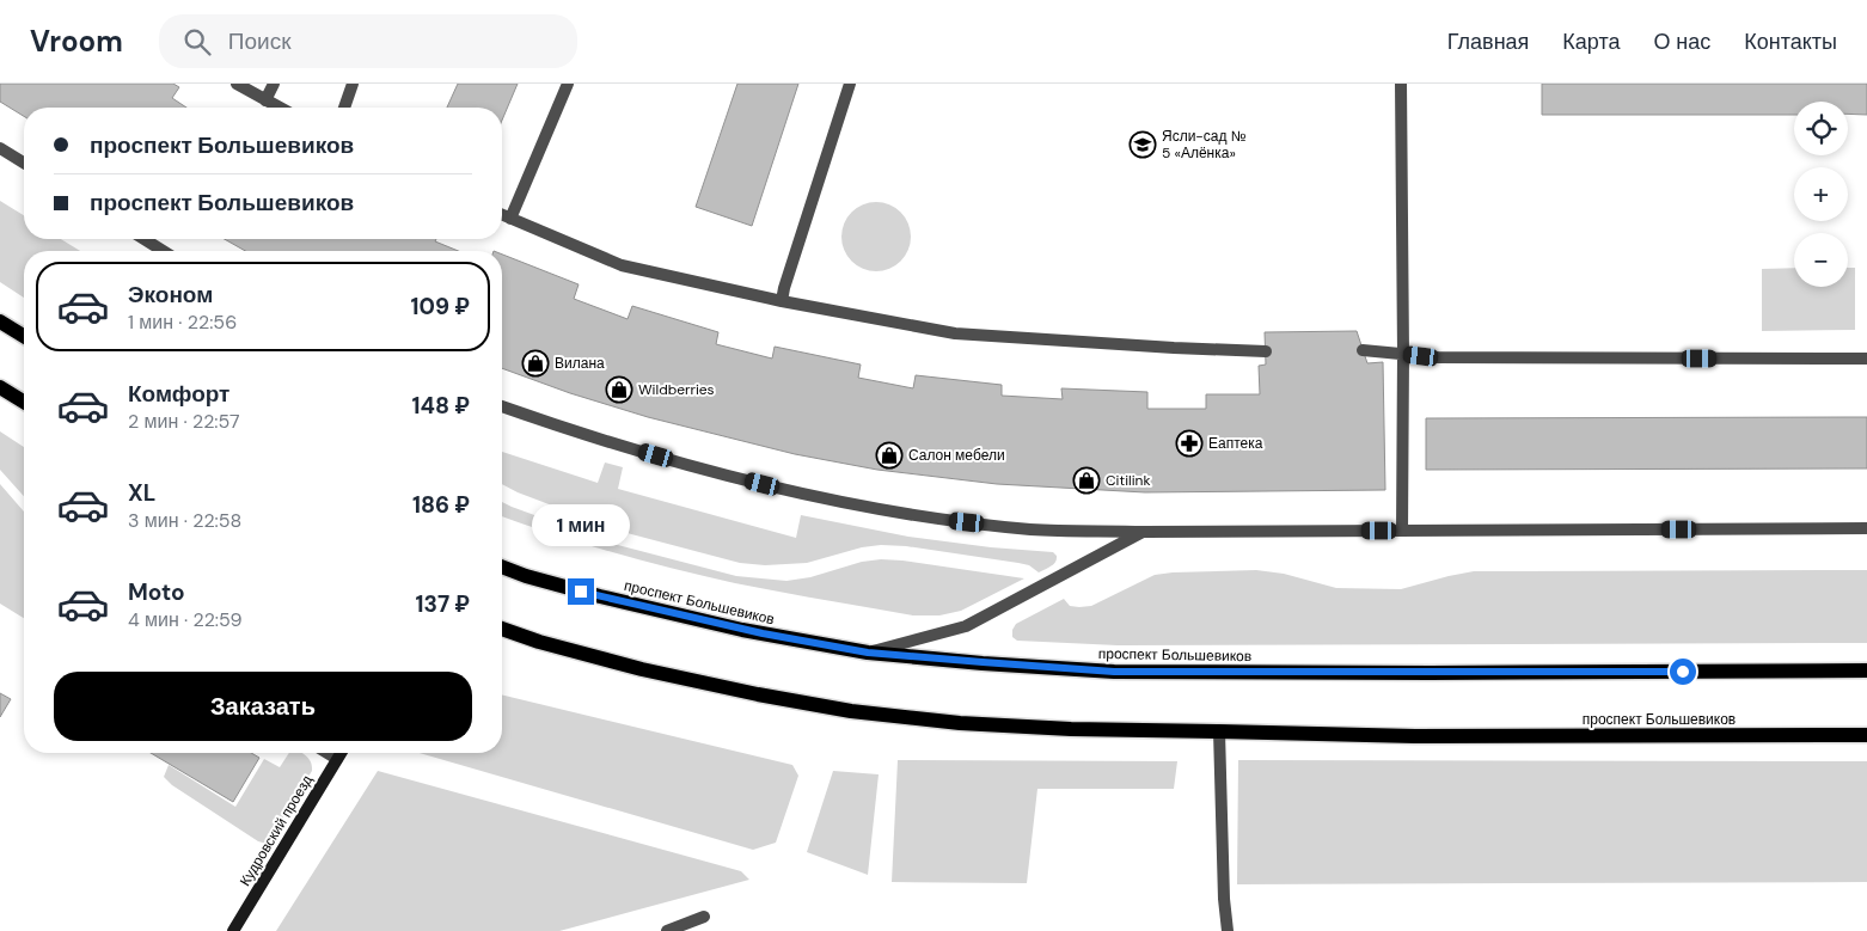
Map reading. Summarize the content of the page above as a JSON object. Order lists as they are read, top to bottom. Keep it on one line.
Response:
{"streets":{"main road":["проспект Большевиков"],"street":["Кудровский проезд"]},"places":{"school or university":["Ясли-сад № 5 «Алёнка»"],"shop":["Вилана","Wildberries","Салон мебели","Citilink"],"pharmacy":["Еаптека"]},"page":{"header":"Vroom","search":"Поиск","nav":["Главная","Карта","О нас","Контакты"],"map_buttons":["+","−"],"banner":["проспект Большевиков","проспект Большевиков"],"list":[{"name":"Эконом","note":"1 мин · 22:56","value":"109 ₽"},{"name":"Комфорт","note":"2 мин · 22:57","value":"148 ₽"},{"name":"XL","note":"3 мин · 22:58","value":"186 ₽"},{"name":"Moto","note":"4 мин · 22:59","value":"137 ₽"}],"bubble":"1 мин","buttons":"Заказать"}}
